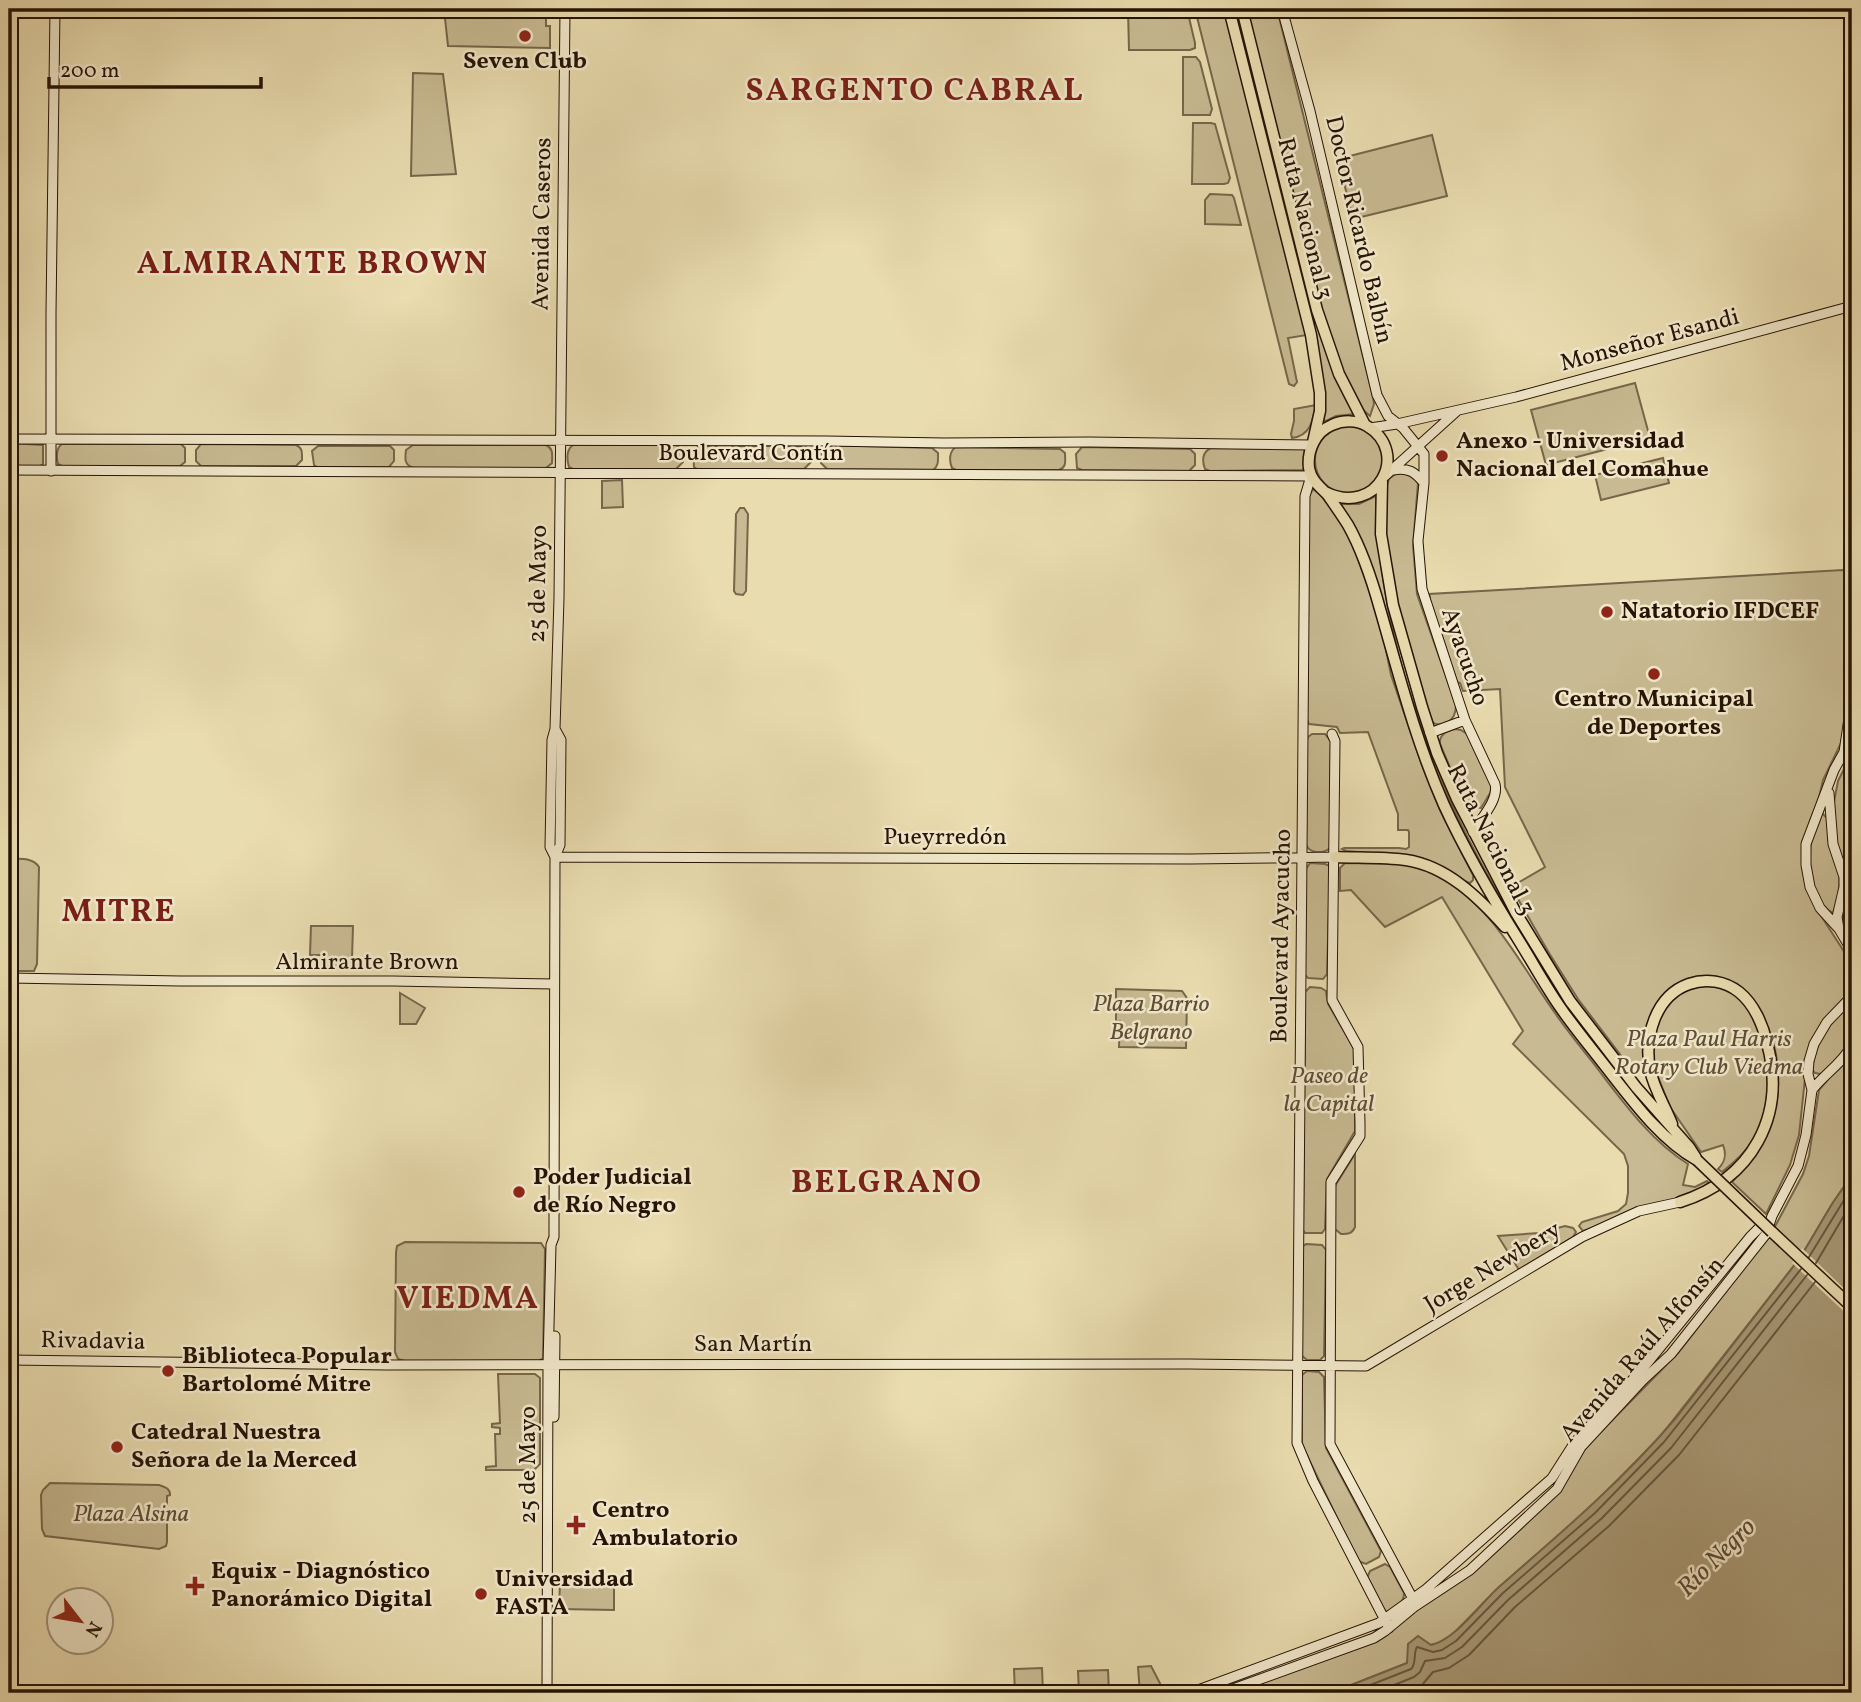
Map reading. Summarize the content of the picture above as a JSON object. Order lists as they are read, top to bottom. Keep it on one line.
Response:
{"streets":{"highway":["Ruta Nacional 3"],"main road":["Avenida Caseros","Doctor Ricardo Balbín","Monseñor Esandi","Boulevard Contín","25 de Mayo","Ayacucho","Pueyrredón","Boulevard Ayacucho","Almirante Brown","Jorge Newbery","Rivadavia","San Martín","Avenida Raúl Alfonsín"]},"crossings":[["Ruta Nacional 3","Monseñor Esandi"],["Ruta Nacional 3","Boulevard Contín"],["Ruta Nacional 3","Ayacucho"],["Ruta Nacional 3","Boulevard Ayacucho"],["Avenida Caseros","Boulevard Contín"],["Avenida Caseros","25 de Mayo"],["Doctor Ricardo Balbín","Monseñor Esandi"],["Doctor Ricardo Balbín","Ayacucho"],["Monseñor Esandi","Boulevard Contín"],["Monseñor Esandi","Ayacucho"],["Monseñor Esandi","Boulevard Ayacucho"],["Boulevard Contín","25 de Mayo"],["Boulevard Contín","Boulevard Ayacucho"],["25 de Mayo","Pueyrredón"],["25 de Mayo","Almirante Brown"],["25 de Mayo","San Martín"],["Pueyrredón","Boulevard Ayacucho"],["Boulevard Ayacucho","Jorge Newbery"],["Boulevard Ayacucho","San Martín"],["Boulevard Ayacucho","Avenida Raúl Alfonsín"],["Jorge Newbery","San Martín"],["Rivadavia","San Martín"]],"districts":["SARGENTO CABRAL","ALMIRANTE BROWN","MITRE","BELGRANO","VIEDMA"],"water":["Río Negro"],"parks":["Plaza Barrio Belgrano","Plaza Paul Harris Rotary Club Viedma","Paseo de la Capital","Plaza Alsina"],"places":{"other":["Seven Club","Anexo - Universidad Nacional del Comahue","Natatorio IFDCEF","Centro Municipal de Deportes","Poder Judicial de Río Negro","Biblioteca Popular Bartolomé Mitre","Catedral Nuestra Señora de la Merced","Universidad FASTA"],"health":["Centro Ambulatorio","Equix - Diagnóstico Panorámico Digital"]},"scale_bar":"200 m","north":"bottom right"}
